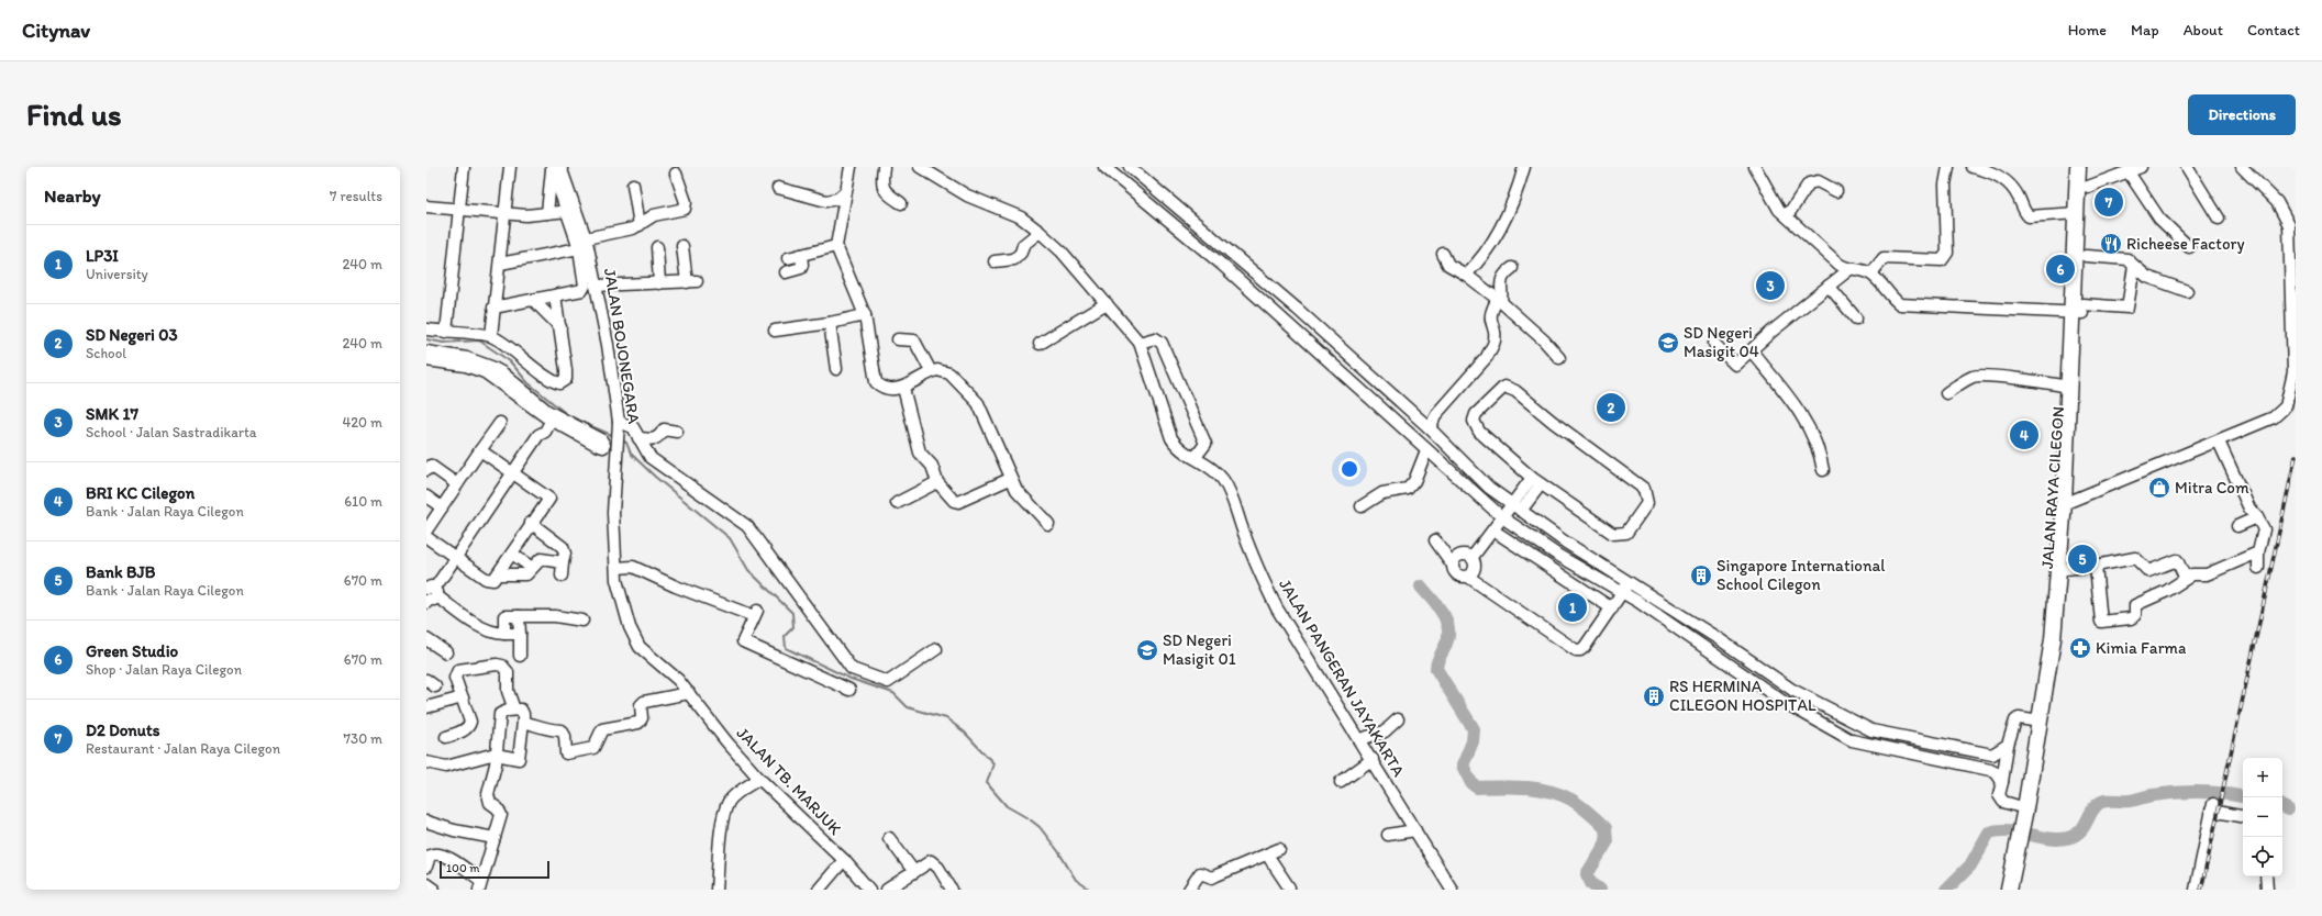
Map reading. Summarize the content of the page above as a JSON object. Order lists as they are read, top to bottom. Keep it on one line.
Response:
{"streets":{"highway":["JALAN RAYA CILEGON"],"street":["JALAN BOJONEGARA","JALAN PANGERAN JAYAKARTA","JALAN TB. MARJUK"]},"crossings":[["JALAN BOJONEGARA","JALAN TB. MARJUK"]],"places":{"restaurant":["Richeese Factory"],"school or university":["SD Negeri Masigit 04","SD Negeri Masigit 01"],"shop":["Mitra Com"],"building":["Singapore International School Cilegon","RS HERMINA CILEGON HOSPITAL"],"pharmacy":["Kimia Farma"]},"scale_bar":"100 m","page":{"header":"Citynav","nav":["Home","Map","About","Contact"],"buttons":"Directions","title":"Find us","heading":["Nearby","7 results"],"pins":["7","6","3","2","4","5","1"],"list":[{"mark":"1","name":"LP3I","note":"University","value":"240 m"},{"mark":"2","name":"SD Negeri 03","note":"School","value":"240 m"},{"mark":"3","name":"SMK 17","note":"School · Jalan Sastradikarta","value":"420 m"},{"mark":"4","name":"BRI KC Cilegon","note":"Bank · Jalan Raya Cilegon","value":"610 m"},{"mark":"5","name":"Bank BJB","note":"Bank · Jalan Raya Cilegon","value":"670 m"},{"mark":"6","name":"Green Studio","note":"Shop · Jalan Raya Cilegon","value":"670 m"},{"mark":"7","name":"D2 Donuts","note":"Restaurant · Jalan Raya Cilegon","value":"730 m"}],"map_buttons":["+","−"],"scale":"100 m"}}
